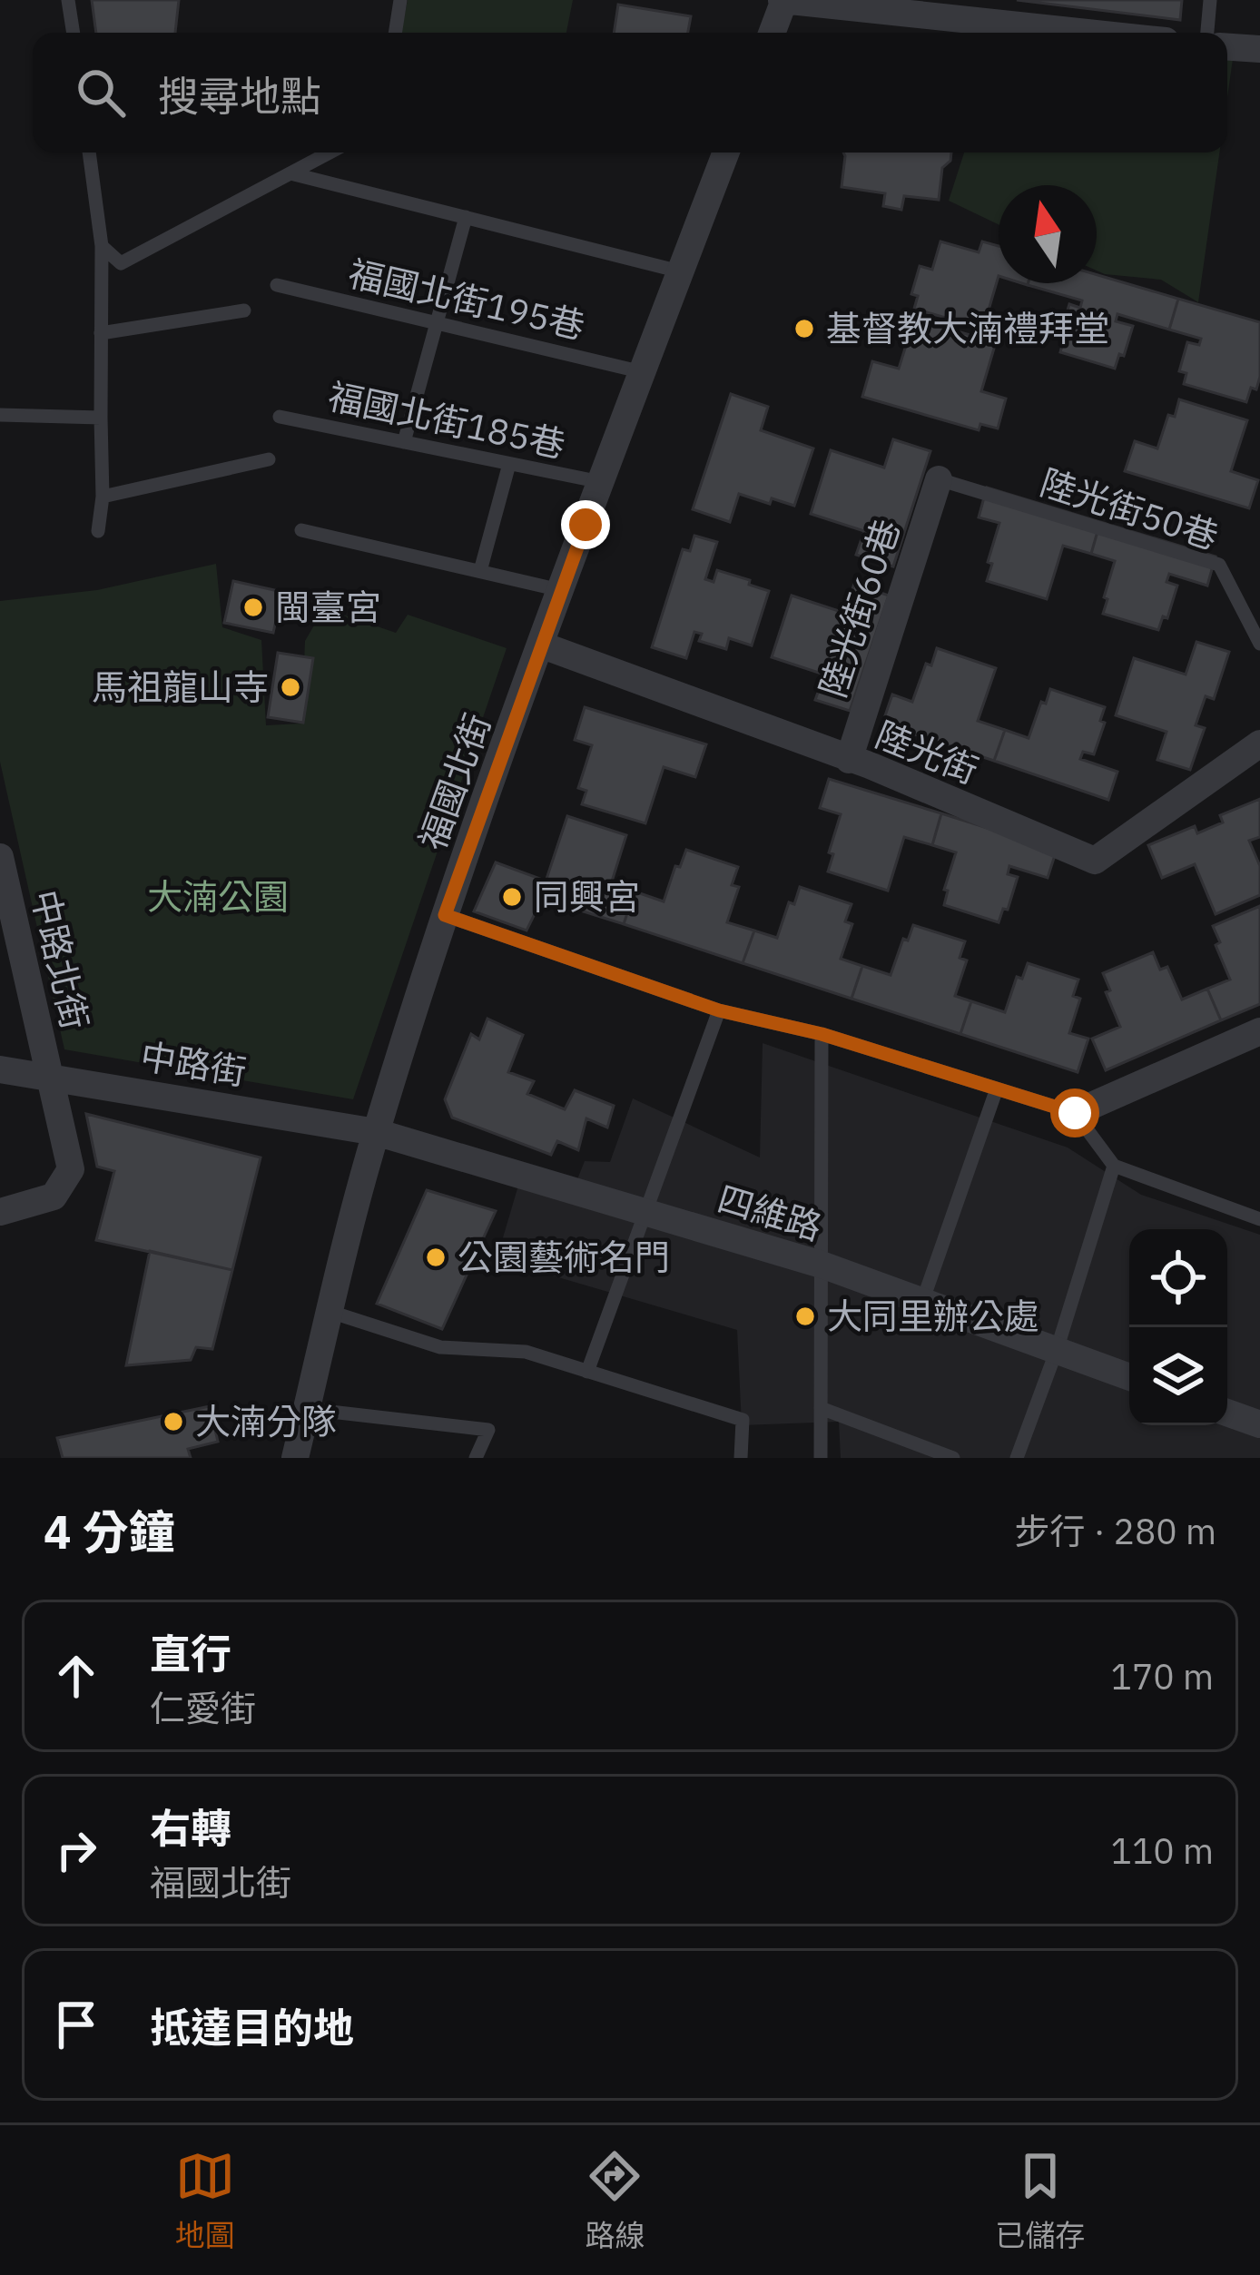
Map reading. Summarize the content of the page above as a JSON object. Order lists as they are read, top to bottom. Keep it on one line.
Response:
{"streets":{"street":["陸光街60巷","陸光街","福國北街","中路北街","中路街","四維路"],"lane":["福國北街195巷","福國北街185巷","陸光街50巷"]},"crossings":[["福國北街195巷","福國北街"],["福國北街185巷","福國北街"],["陸光街50巷","陸光街60巷"],["陸光街60巷","陸光街"],["陸光街","福國北街"],["福國北街","中路街"],["福國北街","四維路"],["中路北街","中路街"],["中路街","四維路"]],"parks":["大湳公園"],"places":["基督教大湳禮拜堂","閩臺宮","馬祖龍山寺","同興宮","公園藝術名門","大同里辦公處","大湳分隊"],"north":"top","page":{"search":"搜尋地點","heading":["4 分鐘","步行 · 280 m"],"list":[["直行","仁愛街","170 m"],["右轉","福國北街","110 m"],"抵達目的地"],"nav":["地圖","路線","已儲存"]}}
